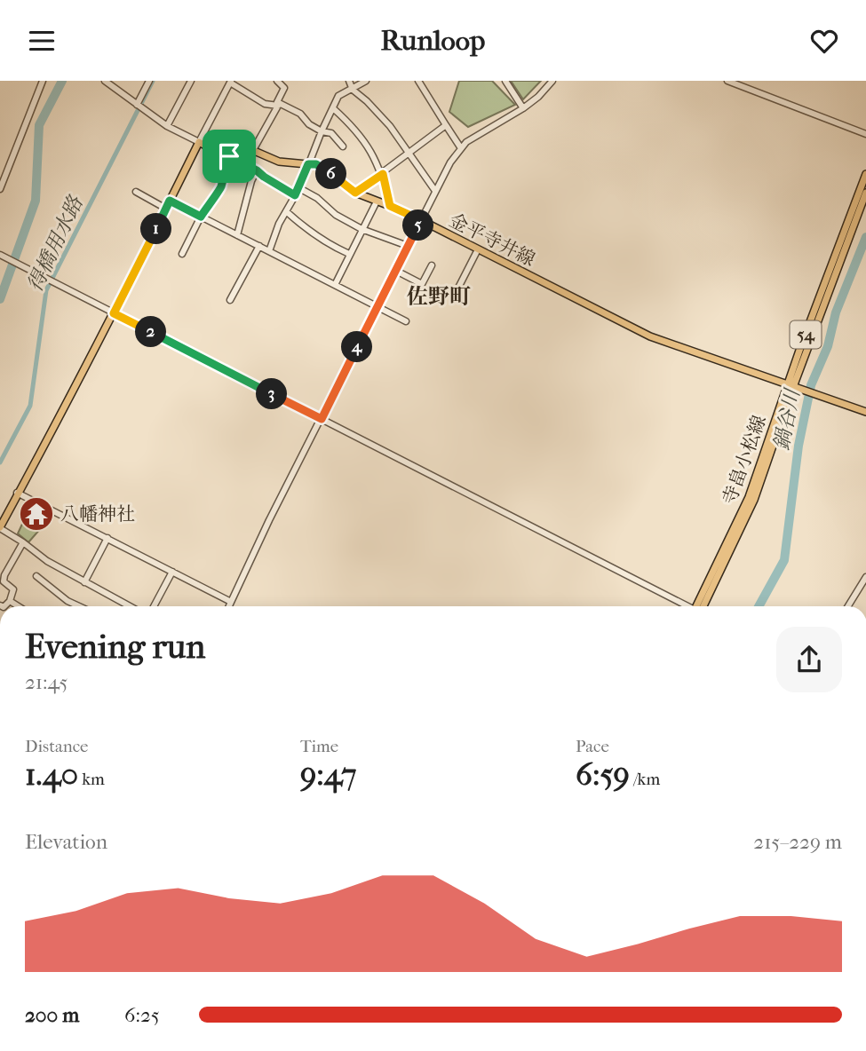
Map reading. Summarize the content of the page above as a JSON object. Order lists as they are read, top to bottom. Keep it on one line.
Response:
{"streets":{"main road":["金平寺井線","54","寺畠小松線"]},"crossings":[["金平寺井線","寺畠小松線"]],"districts":["佐野町"],"water":["得橋用水路","鍋谷川"],"places":{"temple":["八幡神社"]},"page":{"header":"Runloop","pins":["6","5","1","2","4","3"],"heading":["Evening run","21:45"],"stats":[["Distance","1.40 km"],["Time","9:47"],["Pace","6:59 /km"]],"chart":["Elevation","215–229 m"],"list":[{"name":"200 m","note":"6:25"}]}}
